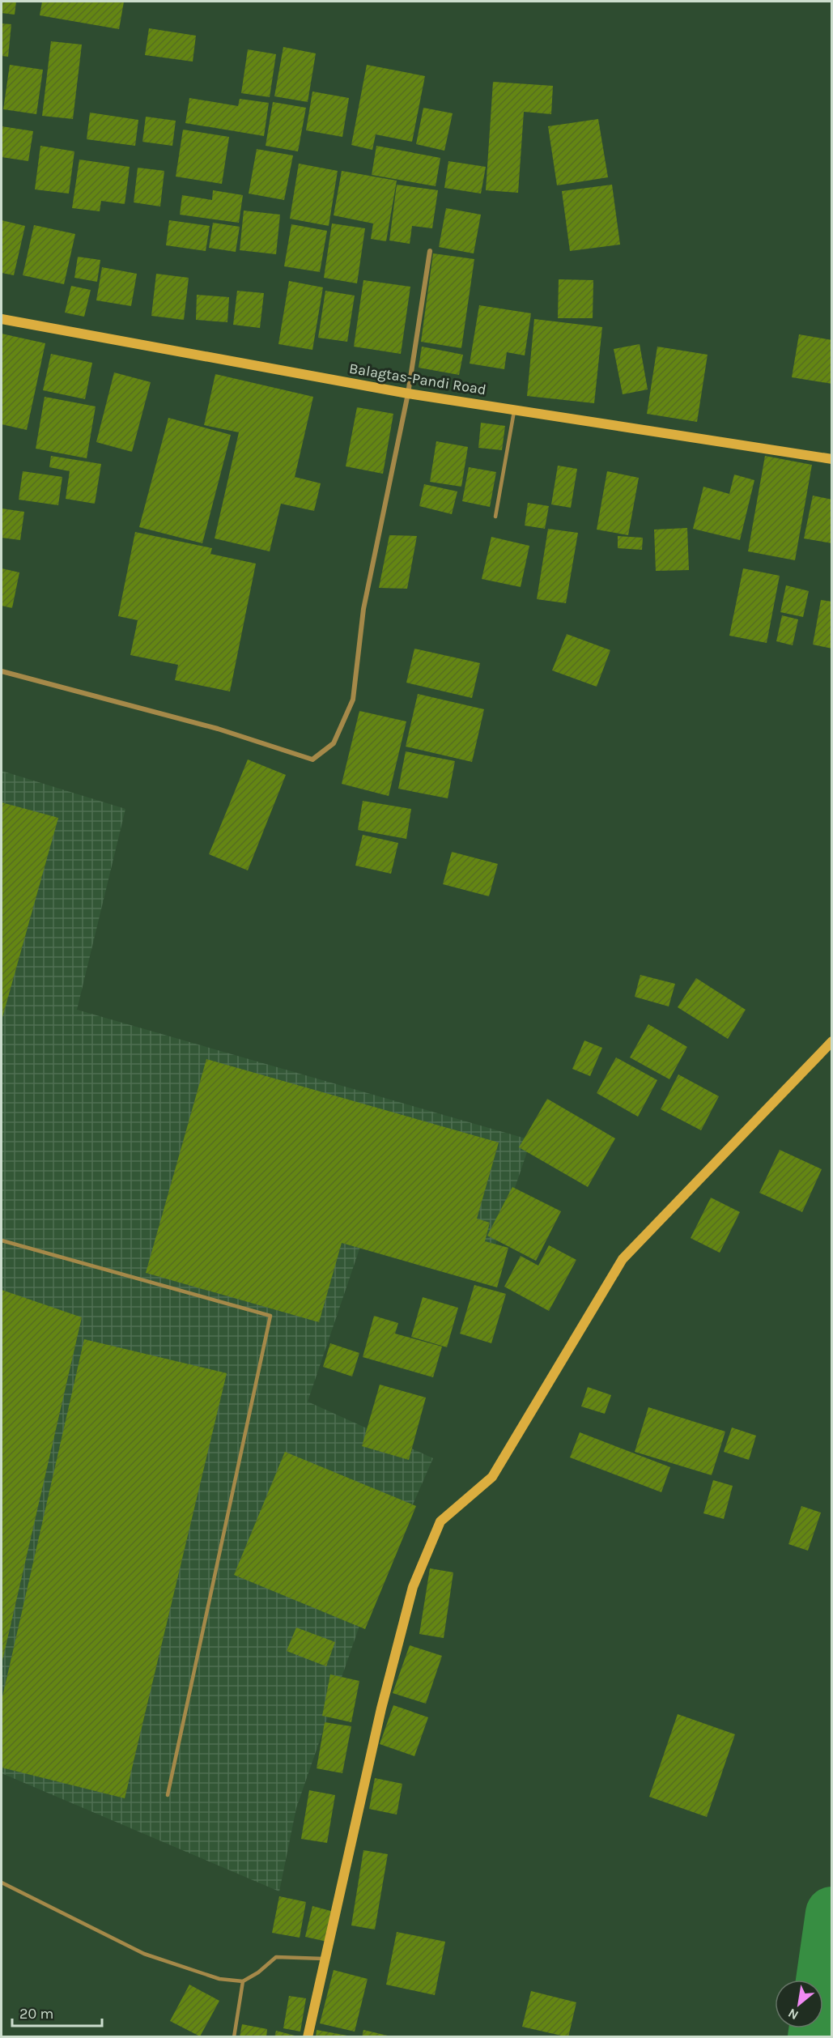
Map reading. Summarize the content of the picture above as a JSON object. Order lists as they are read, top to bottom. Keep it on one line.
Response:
{"streets":{"street":["Balagtas-Pandi Road"]},"scale_bar":"20 m","north":"bottom left"}
